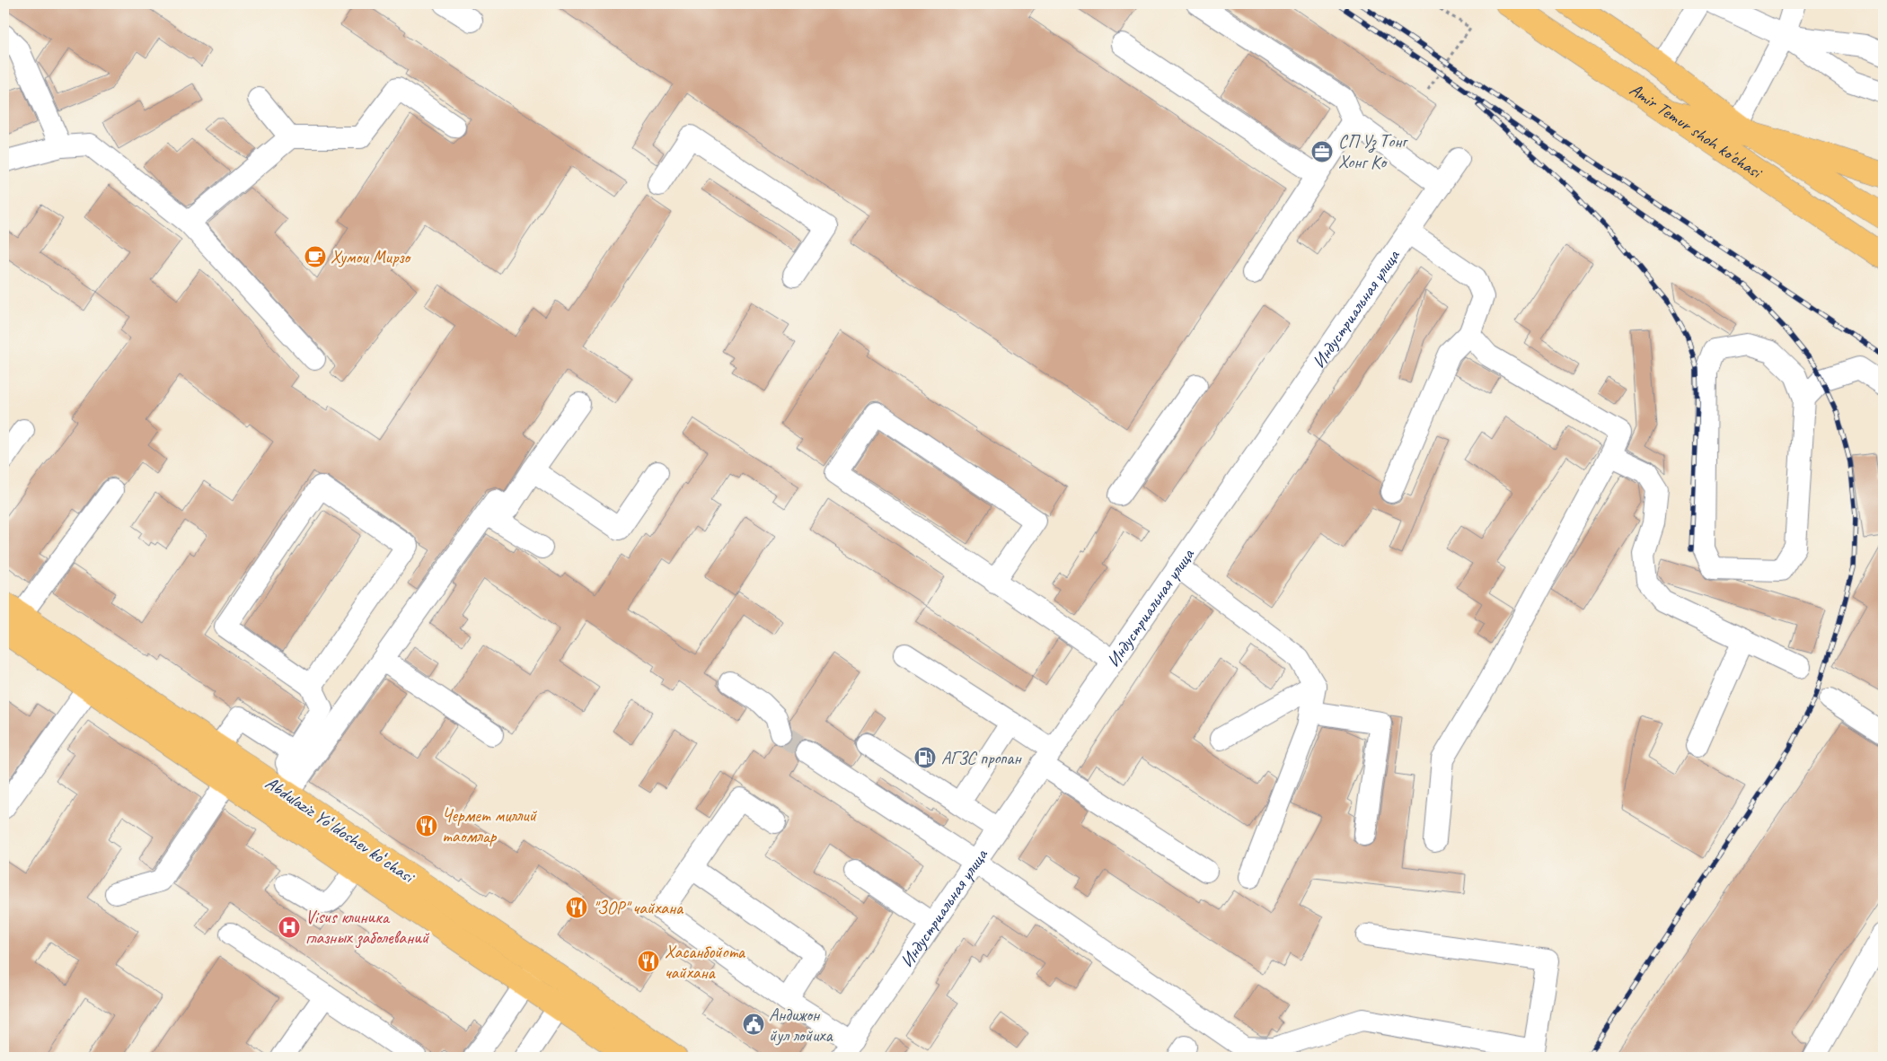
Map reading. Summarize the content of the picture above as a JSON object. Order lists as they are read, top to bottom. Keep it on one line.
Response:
{"streets":{"main road":["Amir Temur shoh ko'chasi","Abdulaziz Yoʻldoshev koʻchasi"],"street":["Индустриальная улица"]},"places":{"office":["СП Уз Тонг Хонг Ко"],"cafe":["Хумои Мирзо"],"fuel station":["АГЗС пропан"],"restaurant":["Чермет миллий таомлар","\"ЗОР\" чайхана","Хасанбойота чайхана"],"hospital":["Visus клиника глазных заболеваний"],"public building":["Андижон йул лойиха"]}}
